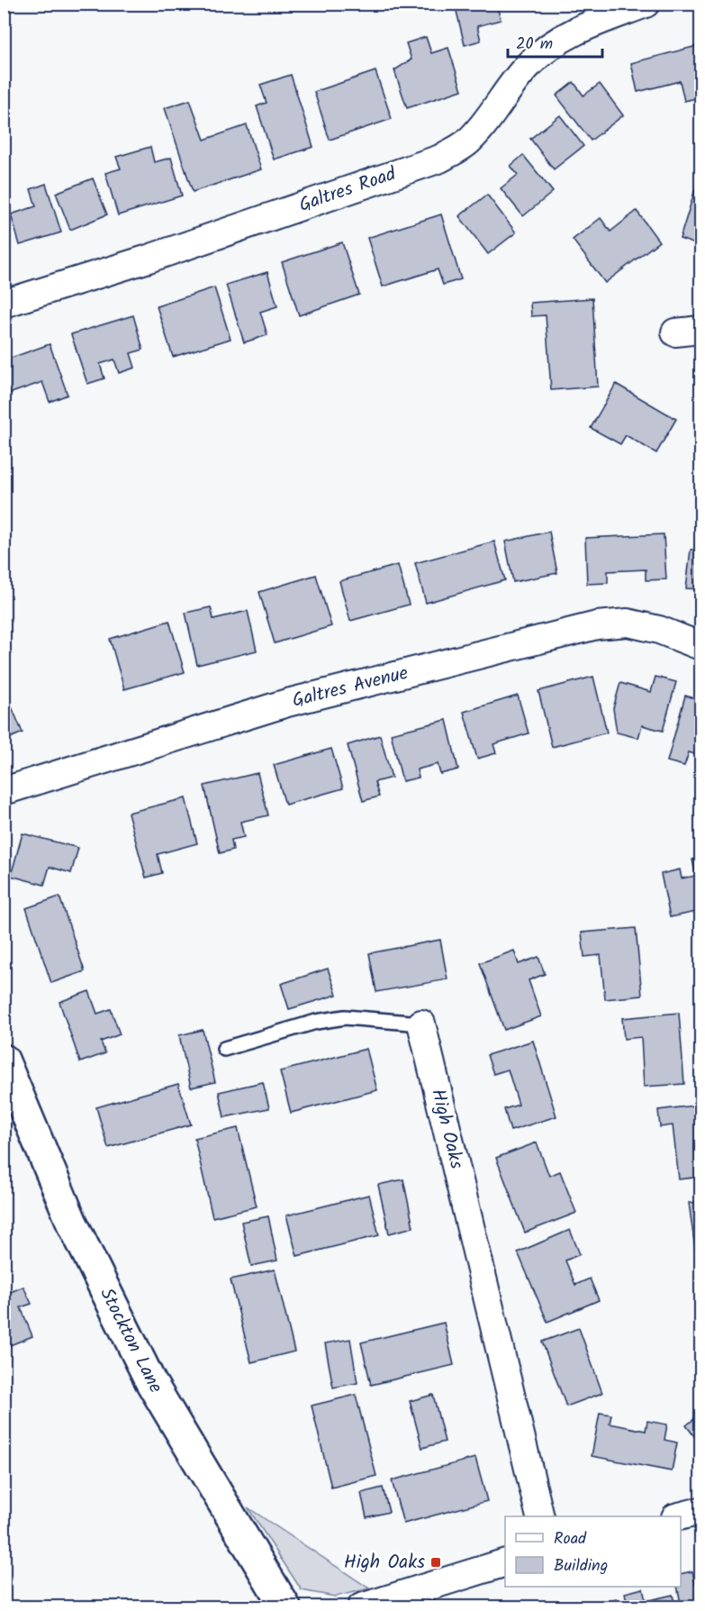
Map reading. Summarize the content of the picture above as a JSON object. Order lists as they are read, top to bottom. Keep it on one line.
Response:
{"streets":{"street":["Galtres Road","Galtres Avenue","High Oaks","Stockton Lane"]},"places":{"transit":["High Oaks"]},"legend":["Road","Building"],"scale_bar":"20 m"}
